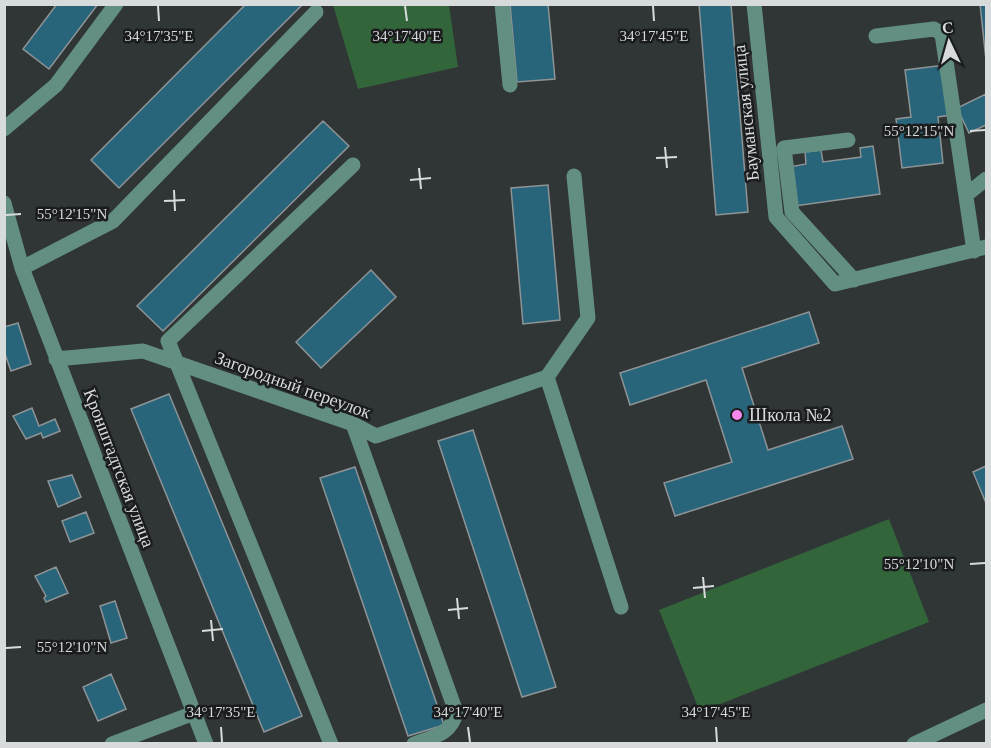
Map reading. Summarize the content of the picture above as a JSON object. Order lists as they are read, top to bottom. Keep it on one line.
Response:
{"streets":{"street":["Бауманская улица","Загородный переулок","Кронштадтская улица"]},"crossings":[["Загородный переулок","Кронштадтская улица"]],"places":["Школа №2"],"north":"top","coordinates":["34°17'35\"E","34°17'40\"E","34°17'45\"E","55°12'15\"N","55°12'10\"N"]}
